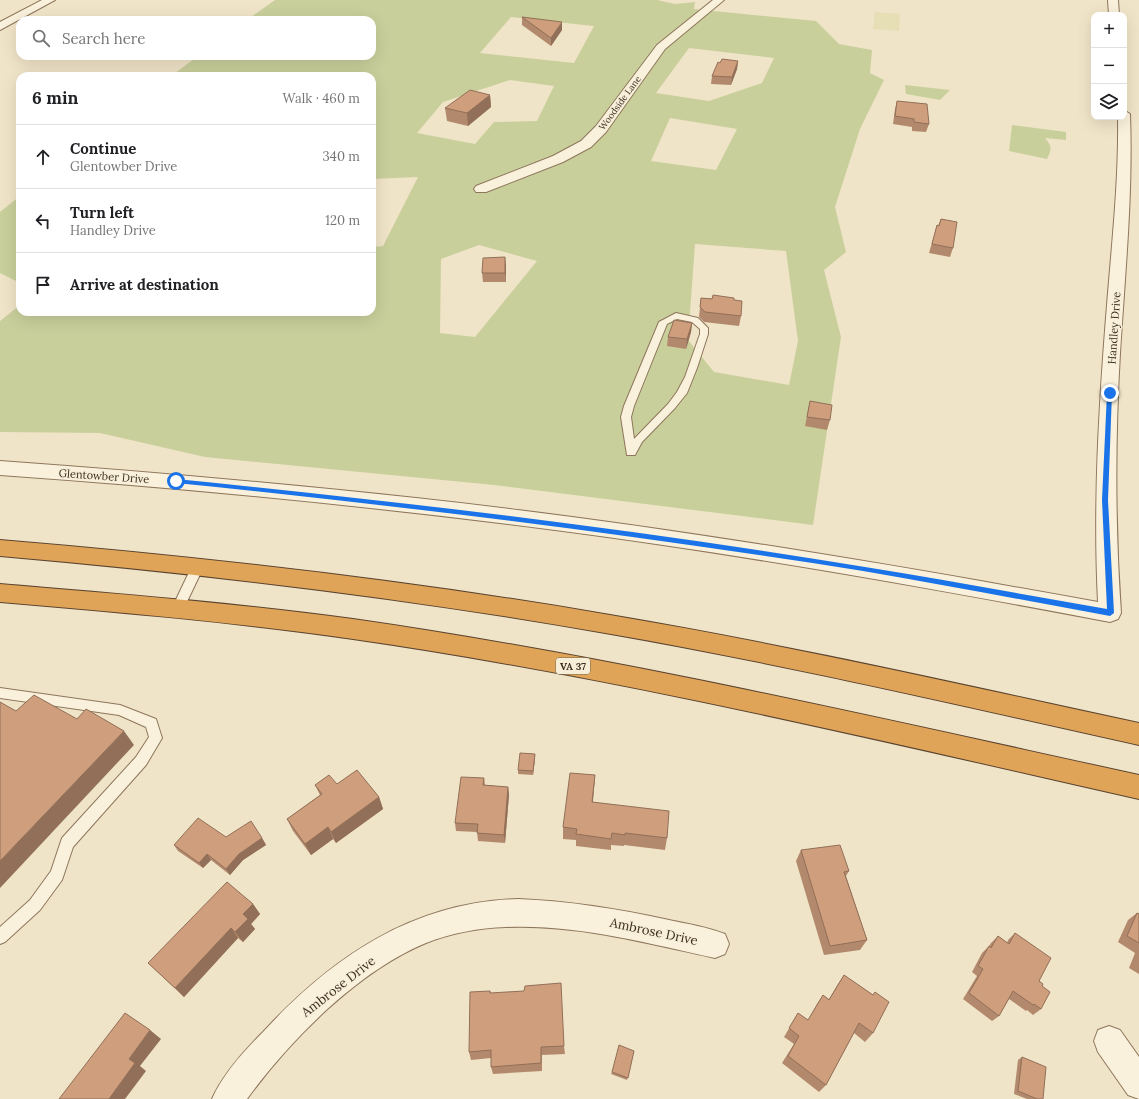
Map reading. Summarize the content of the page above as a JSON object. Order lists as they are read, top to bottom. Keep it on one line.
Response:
{"streets":{"highway":["VA 37"],"street":["Woodside Lane","Handley Drive","Glentowber Drive","Ambrose Drive"]},"crossings":[["Handley Drive","Glentowber Drive"]],"page":{"map_buttons":["+","−"],"search":"Search here","heading":["6 min","Walk · 460 m"],"list":[["Continue","Glentowber Drive","340 m"],["Turn left","Handley Drive","120 m"],"Arrive at destination"]}}
